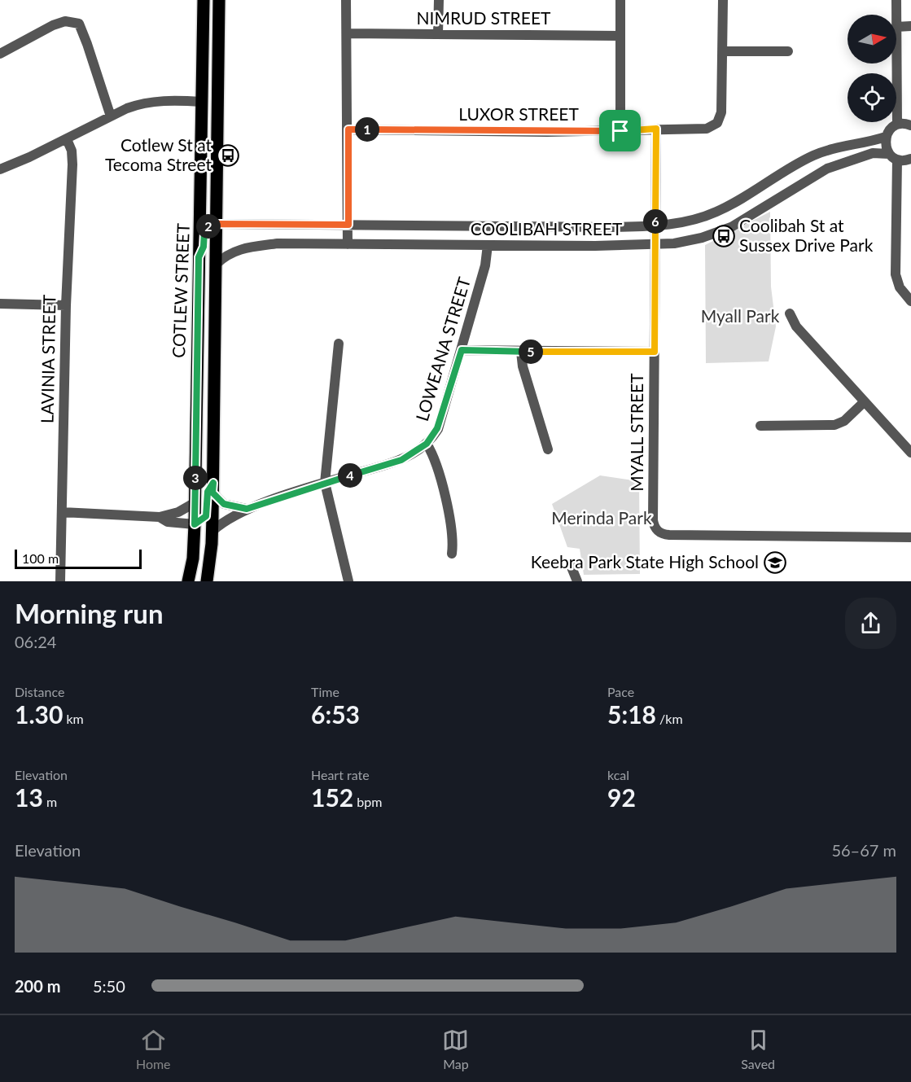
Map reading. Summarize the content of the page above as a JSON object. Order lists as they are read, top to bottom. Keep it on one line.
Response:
{"streets":{"main road":["COTLEW STREET"],"street":["NIMRUD STREET","LUXOR STREET","COOLIBAH STREET","LOWEANA STREET","LAVINIA STREET","MYALL STREET"]},"crossings":[["LUXOR STREET","MYALL STREET"],["COOLIBAH STREET","COTLEW STREET"],["COOLIBAH STREET","LOWEANA STREET"],["COOLIBAH STREET","MYALL STREET"],["COTLEW STREET","LOWEANA STREET"]],"parks":["Myall Park","Merinda Park"],"places":{"bus stop":["Cotlew St at Tecoma Street","Coolibah St at Sussex Drive Park"],"school or university":["Keebra Park State High School"]},"scale_bar":"100 m","north":"right","page":{"pins":["1","6","2","5","4","3"],"scale":"100 m","heading":["Morning run","06:24"],"stats":[["Distance","1.30 km"],["Time","6:53"],["Pace","5:18 /km"],["Elevation","13 m"],["Heart rate","152 bpm"],["kcal","92"]],"chart":["Elevation","56–67 m"],"list":[{"name":"200 m","note":"5:50"}],"tabs":["Home","Map","Saved"]}}
